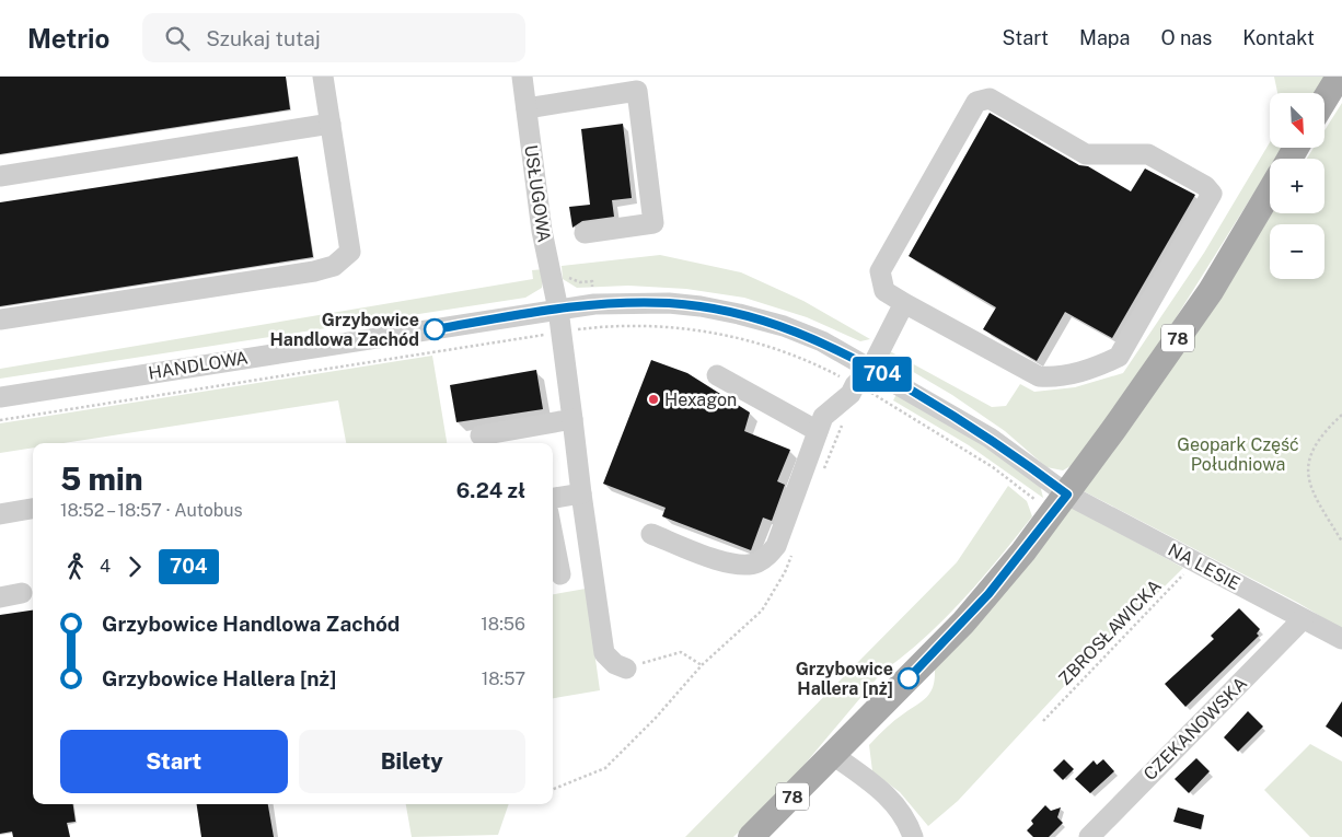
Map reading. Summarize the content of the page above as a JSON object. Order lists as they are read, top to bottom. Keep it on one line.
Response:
{"streets":{"main road":["78"],"street":["USŁUGOWA","HANDLOWA","NA LESIE","CZEKANOWSKA"],"path":["ZBROSŁAWICKA"]},"crossings":[["USŁUGOWA","HANDLOWA"],["78","HANDLOWA"],["78","NA LESIE"],["HANDLOWA","NA LESIE"],["NA LESIE","ZBROSŁAWICKA"],["NA LESIE","CZEKANOWSKA"]],"parks":["Geopark Część Południowa"],"places":["Grzybowice Handlowa Zachód","Hexagon","Grzybowice Hallera [nż]"],"lines":["bus line 704"],"north":"bottom right","page":{"header":"Metrio","search":"Szukaj tutaj","nav":["Start","Mapa","O nas","Kontakt"],"on_map":"704","map_buttons":["+","−"],"heading":["5 min","18:52 – 18:57 · Autobus","6.24 zł"],"legs":["4","704"],"list":[{"name":"Grzybowice Handlowa Zachód","value":"18:56"},{"name":"Grzybowice Hallera [nż]","value":"18:57"}],"buttons":["Start","Bilety"]}}
